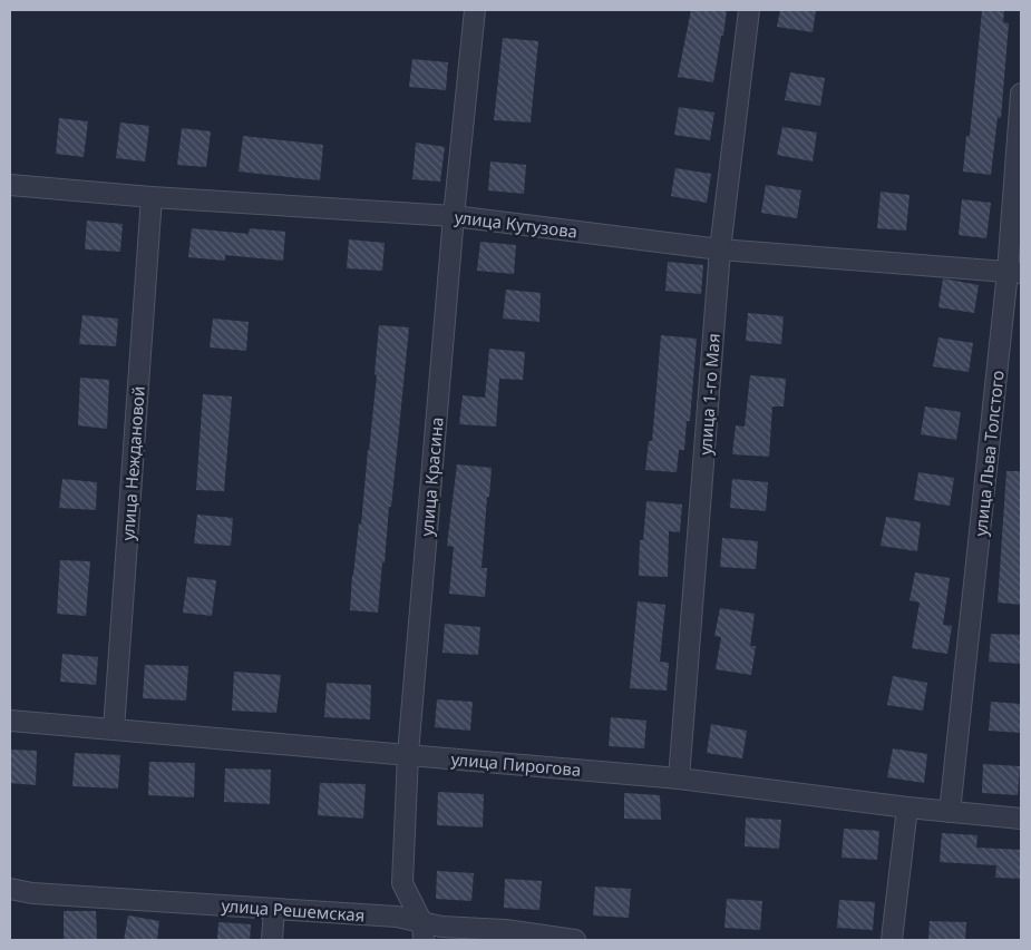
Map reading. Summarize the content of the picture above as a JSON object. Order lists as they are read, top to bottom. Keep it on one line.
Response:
{"streets":{"street":["улица Кутузова","улица 1-го Мая","улица Льва Толстого","улица Неждановой","улица Красина","улица Пирогова","улица Решемская"]},"crossings":[["улица Кутузова","улица 1-го Мая"],["улица Кутузова","улица Льва Толстого"],["улица Кутузова","улица Неждановой"],["улица Кутузова","улица Красина"],["улица 1-го Мая","улица Пирогова"],["улица Льва Толстого","улица Пирогова"],["улица Неждановой","улица Пирогова"],["улица Красина","улица Пирогова"],["улица Красина","улица Решемская"]]}
